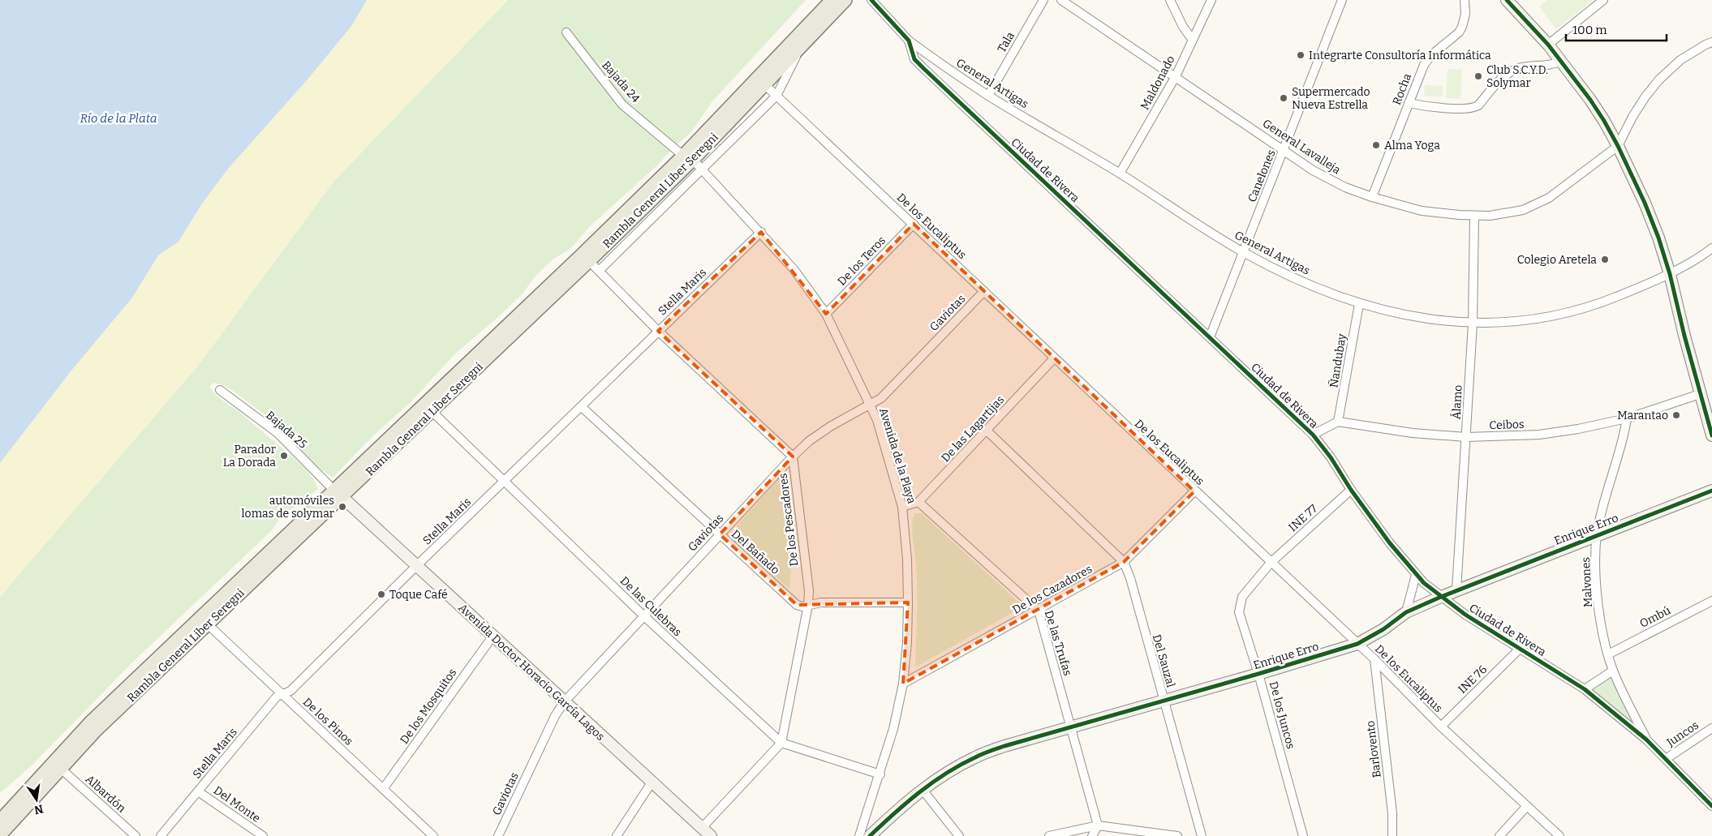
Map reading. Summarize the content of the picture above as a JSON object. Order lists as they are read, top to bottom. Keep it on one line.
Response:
{"streets":{"main road":["Rambla General Liber Seregni"],"street":["Tala","Bajada 24","Maldonado","General Artigas","Rocha","General Lavalleja","Ciudad de Rivera","Canelones","De los Eucaliptus","De los Teros","Stella Maris","Gaviotas","Ñandubay","Álamo","Ceibos","De las Lagartijas","Bajada 25","Avenida de la Playa","INE 77","De los Pescadores","Enrique Erro","Del Bañado","Malvones","De los Cazadores","De las Culebras","Ombú","De las Trufas","Del Sauzal","Avenida Doctor Horacio García Lagos","INE 76","De los Mosquitos","De los Juncos","De los Pinos","Juncos","Barlovento","Albardón","Del Monte"]},"crossings":[["Tala","General Artigas"],["Bajada 24","Rambla General Liber Seregni"],["Bajada 24","Avenida de la Playa"],["Maldonado","General Artigas"],["Maldonado","General Lavalleja"],["General Artigas","Ciudad de Rivera"],["General Artigas","Canelones"],["General Artigas","Ñandubay"],["General Artigas","Álamo"],["Rocha","General Lavalleja"],["General Lavalleja","Canelones"],["General Lavalleja","Álamo"],["Ciudad de Rivera","Canelones"],["Ciudad de Rivera","INE 77"],["Ciudad de Rivera","Enrique Erro"],["Ciudad de Rivera","Malvones"],["Ciudad de Rivera","INE 76"],["Ciudad de Rivera","Juncos"],["Rambla General Liber Seregni","De los Eucaliptus"],["Rambla General Liber Seregni","Bajada 25"],["Rambla General Liber Seregni","Avenida de la Playa"],["Rambla General Liber Seregni","De los Pescadores"],["Rambla General Liber Seregni","De las Culebras"],["Rambla General Liber Seregni","Avenida Doctor Horacio García Lagos"],["Rambla General Liber Seregni","De los Pinos"],["Rambla General Liber Seregni","Albardón"],["De los Eucaliptus","De los Teros"],["De los Eucaliptus","Gaviotas"],["De los Eucaliptus","De las Lagartijas"],["De los Eucaliptus","INE 77"],["De los Eucaliptus","Enrique Erro"],["De los Eucaliptus","De los Cazadores"],["De los Eucaliptus","INE 76"],["De los Eucaliptus","De los Juncos"],["De los Eucaliptus","Barlovento"],["De los Teros","Avenida de la Playa"],["Stella Maris","Avenida de la Playa"],["Stella Maris","De los Pescadores"],["Stella Maris","Del Bañado"],["Stella Maris","De las Culebras"],["Stella Maris","Avenida Doctor Horacio García Lagos"],["Stella Maris","De los Pinos"],["Stella Maris","Del Monte"],["Gaviotas","Avenida de la Playa"],["Gaviotas","De los Pescadores"],["Gaviotas","Del Bañado"],["Gaviotas","De las Culebras"],["Gaviotas","Avenida Doctor Horacio García Lagos"],["Ñandubay","Ceibos"],["Álamo","Ceibos"],["Álamo","Enrique Erro"],["Ceibos","Malvones"],["De las Lagartijas","Avenida de la Playa"],["De las Lagartijas","De las Trufas"],["De las Lagartijas","Del Sauzal"],["Bajada 25","Avenida Doctor Horacio García Lagos"],["Avenida de la Playa","Del Bañado"],["Avenida de la Playa","De los Cazadores"],["Avenida de la Playa","De las Culebras"],["INE 77","De los Juncos"],["De los Pescadores","Del Bañado"],["De los Pescadores","De las Culebras"],["Enrique Erro","Malvones"],["Enrique Erro","De las Trufas"],["Enrique Erro","Del Sauzal"],["Enrique Erro","De los Juncos"],["Malvones","Ombú"],["De los Cazadores","De las Trufas"],["De los Cazadores","Del Sauzal"],["Avenida Doctor Horacio García Lagos","De los Mosquitos"],["De los Mosquitos","De los Pinos"]],"water":["Río de la Plata"],"places":["Integrarte Consultoría Informática","Club S.C.Y.D. Solymar","Supermercado Nueva Estrella","Alma Yoga","Colegio Aretela","Marantao","Parador La Dorada","automóviles lomas de solymar","Toque Café"],"scale_bar":"100 m","north":"bottom"}
